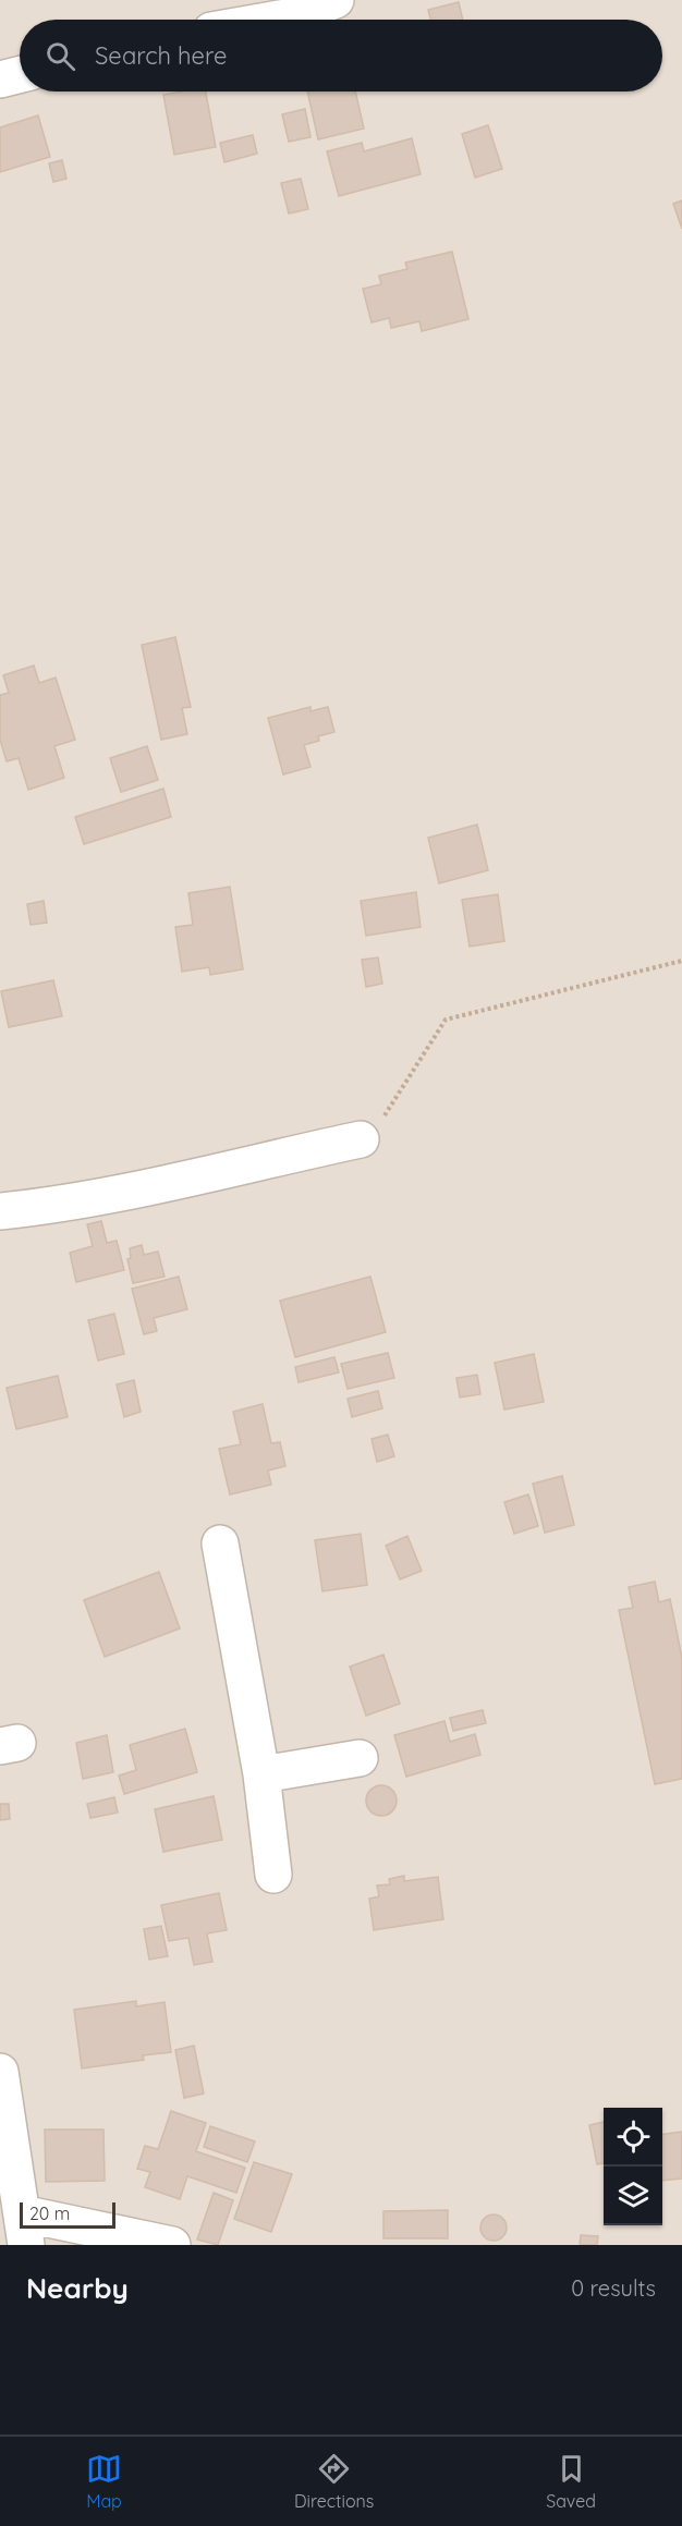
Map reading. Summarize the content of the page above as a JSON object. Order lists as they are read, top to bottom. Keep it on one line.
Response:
{"scale_bar":"20 m","page":{"search":"Search here","scale":"20 m","heading":["Nearby","0 results"],"nav":["Map","Directions","Saved"]}}
